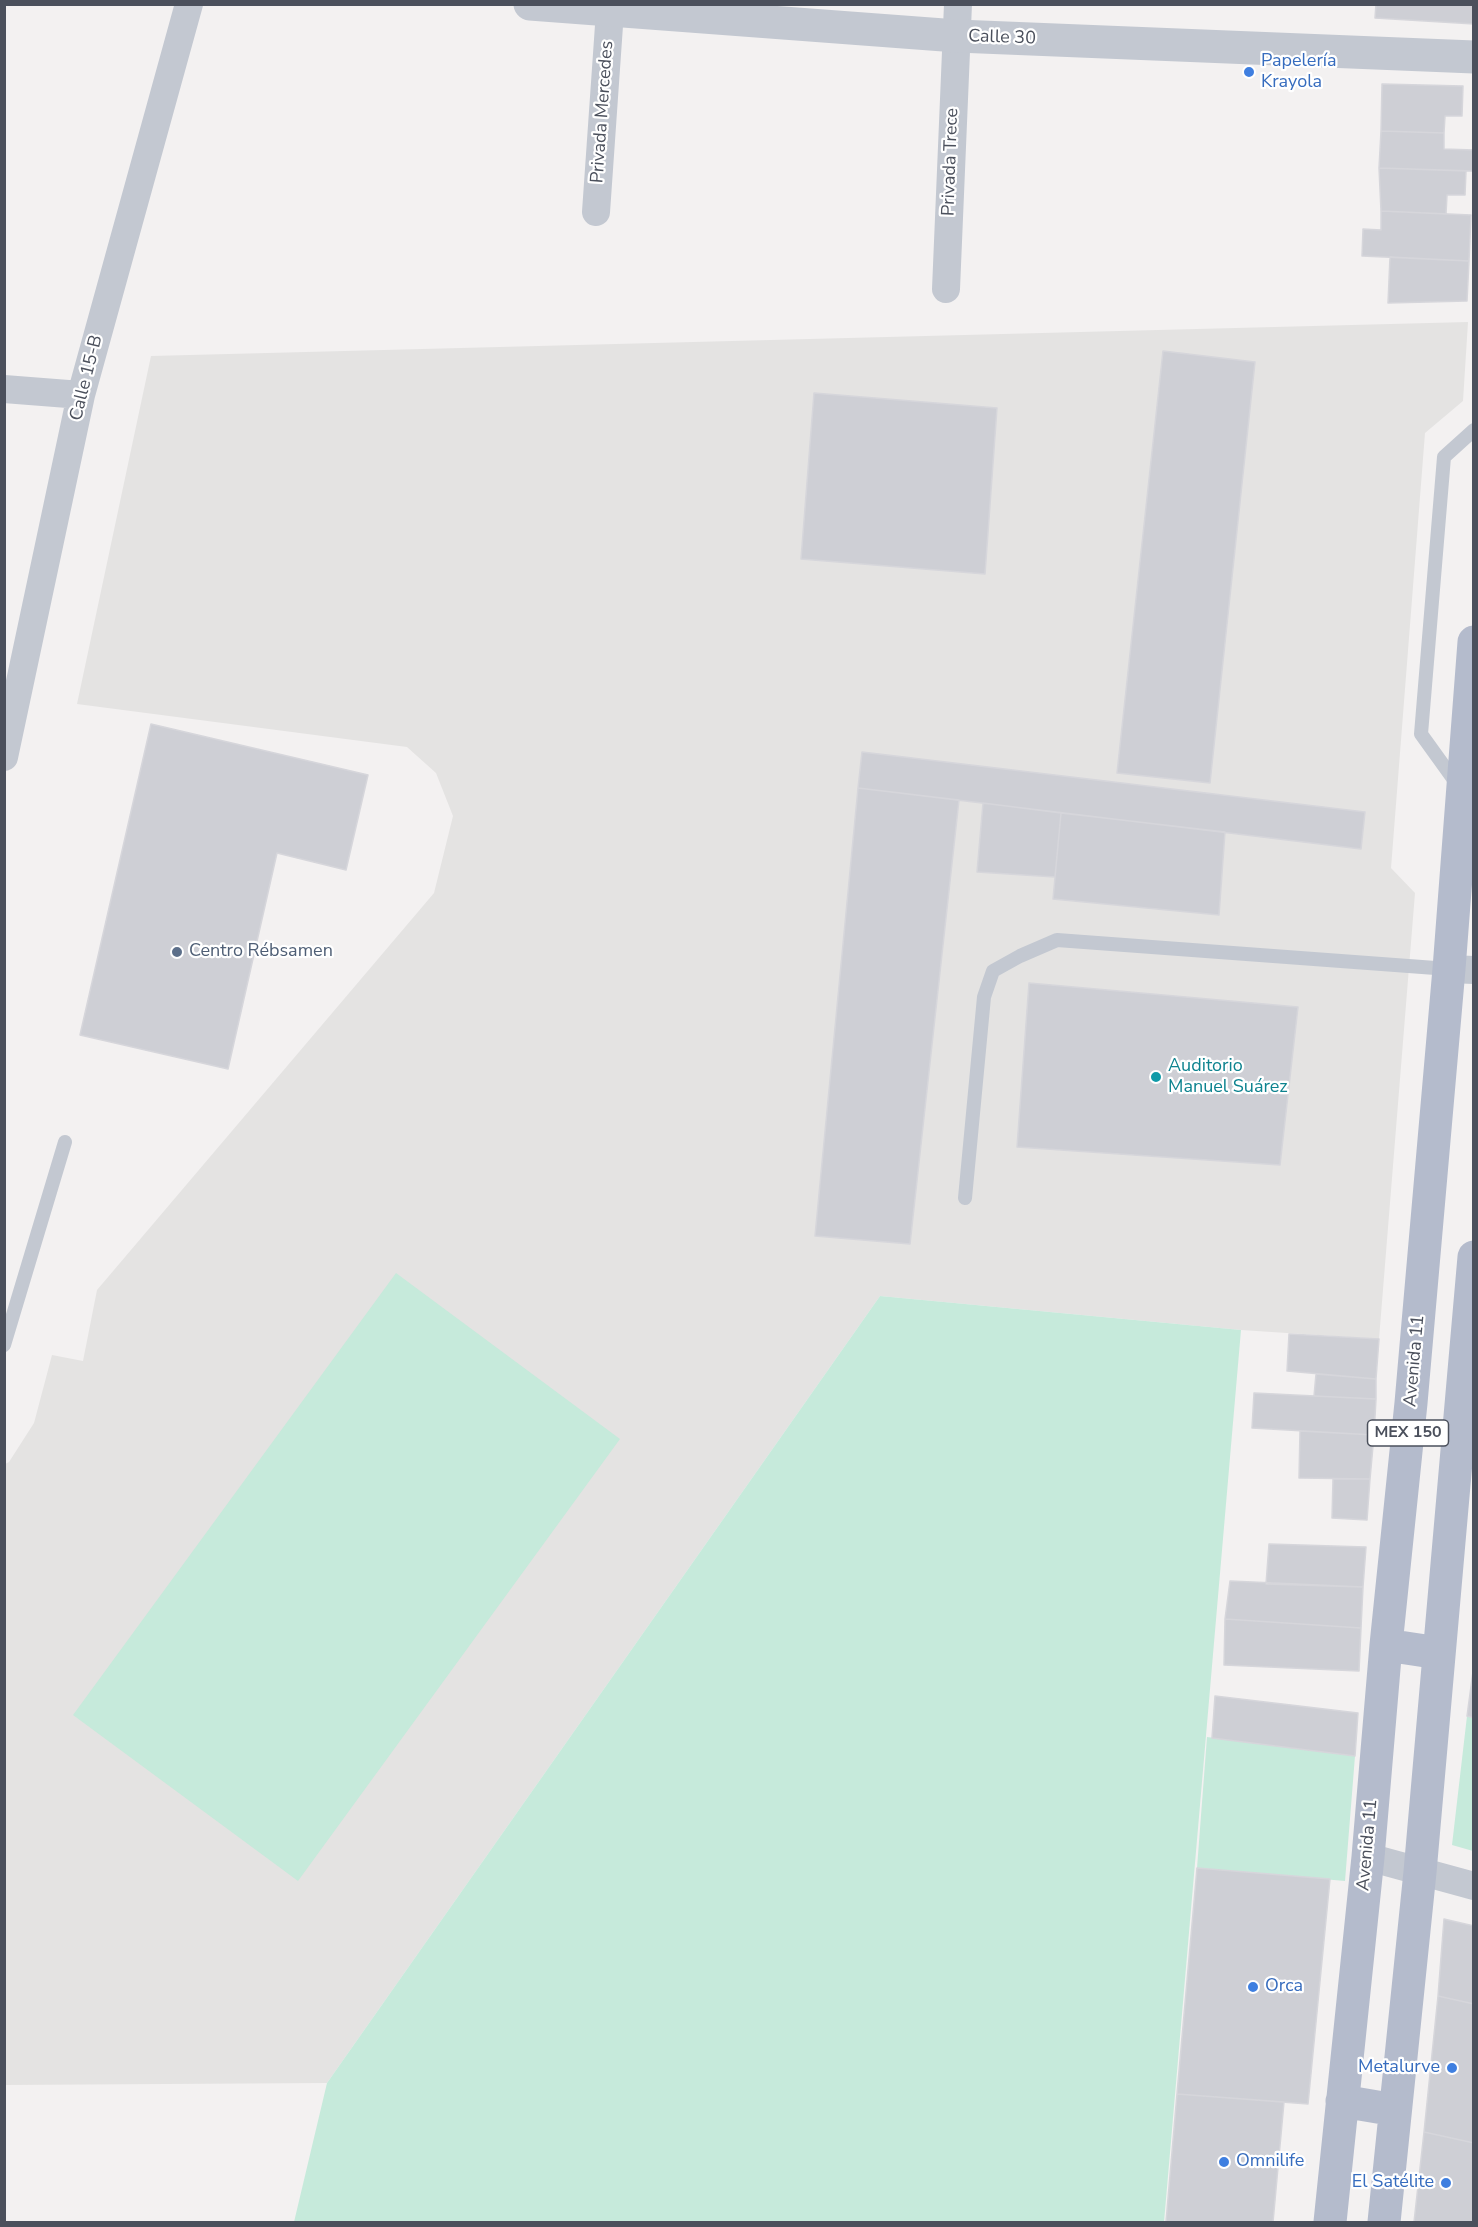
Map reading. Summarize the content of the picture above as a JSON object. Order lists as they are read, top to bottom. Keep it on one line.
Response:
{"streets":{"main road":["Avenida 11","MEX 150"],"street":["Calle 30","Privada Mercedes","Privada Trece","Calle 15-B"]},"crossings":[["Calle 30","Privada Mercedes"],["Calle 30","Privada Trece"]],"places":["Papelería Krayola","Centro Rébsamen","Auditorio Manuel Suárez","Orca","Metalurve","Omnilife","El Satélite"]}
